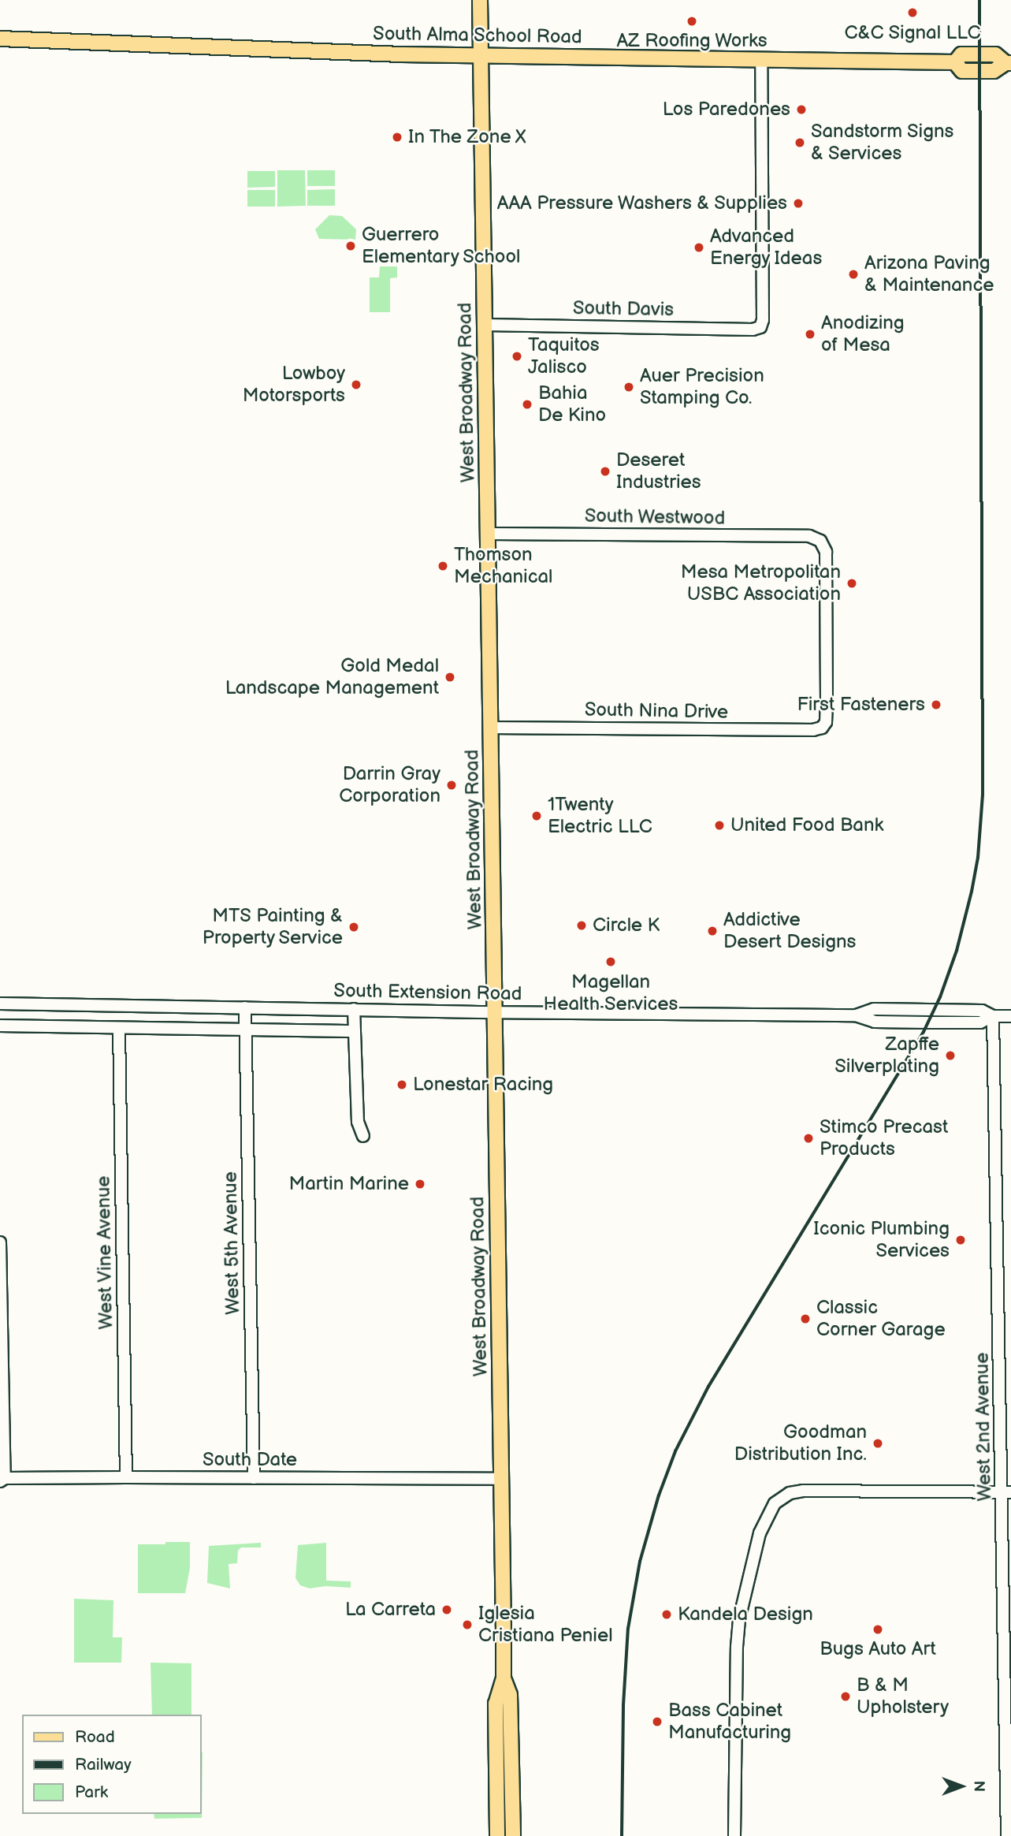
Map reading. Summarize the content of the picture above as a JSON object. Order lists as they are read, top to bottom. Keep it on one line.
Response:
{"streets":{"main road":["South Alma School Road","West Broadway Road"],"street":["South Davis","South Westwood","South Nina Drive","South Extension Road","West 5th Avenue","West Vine Avenue","West 2nd Avenue","South Date"]},"crossings":[["South Alma School Road","South Davis"],["South Alma School Road","West Broadway Road"],["South Davis","West Broadway Road"],["West Broadway Road","South Westwood"],["West Broadway Road","South Nina Drive"],["West Broadway Road","South Extension Road"],["West Broadway Road","South Date"],["South Westwood","South Nina Drive"],["South Extension Road","West 5th Avenue"],["South Extension Road","West Vine Avenue"],["South Extension Road","West 2nd Avenue"],["West 5th Avenue","South Date"],["West Vine Avenue","South Date"]],"places":["C&C Signal LLC","AZ Roofing Works","Los Paredones","In The Zone X","Sandstorm Signs & Services","AAA Pressure Washers & Supplies","Guerrero Elementary School","Advanced Energy Ideas","Arizona Paving & Maintenance","Anodizing of Mesa","Taquitos Jalisco","Lowboy Motorsports","Auer Precision Stamping Co.","Bahia De Kino","Deseret Industries","Thomson Mechanical","Mesa Metropolitan USBC Association","Gold Medal Landscape Management","First Fasteners","Darrin Gray Corporation","1Twenty Electric LLC","United Food Bank","Circle K","MTS Painting & Property Service","Addictive Desert Designs","Magellan Health Services","Zapffe Silverplating","Lonestar Racing","Stimco Precast Products","Martin Marine","Iconic Plumbing Services","Classic Corner Garage","Goodman Distribution Inc.","La Carreta","Kandela Design","Iglesia Cristiana Peniel","Bugs Auto Art","B & M Upholstery","Bass Cabinet Manufacturing"],"legend":["Road","Railway","Park"],"north":"right"}
